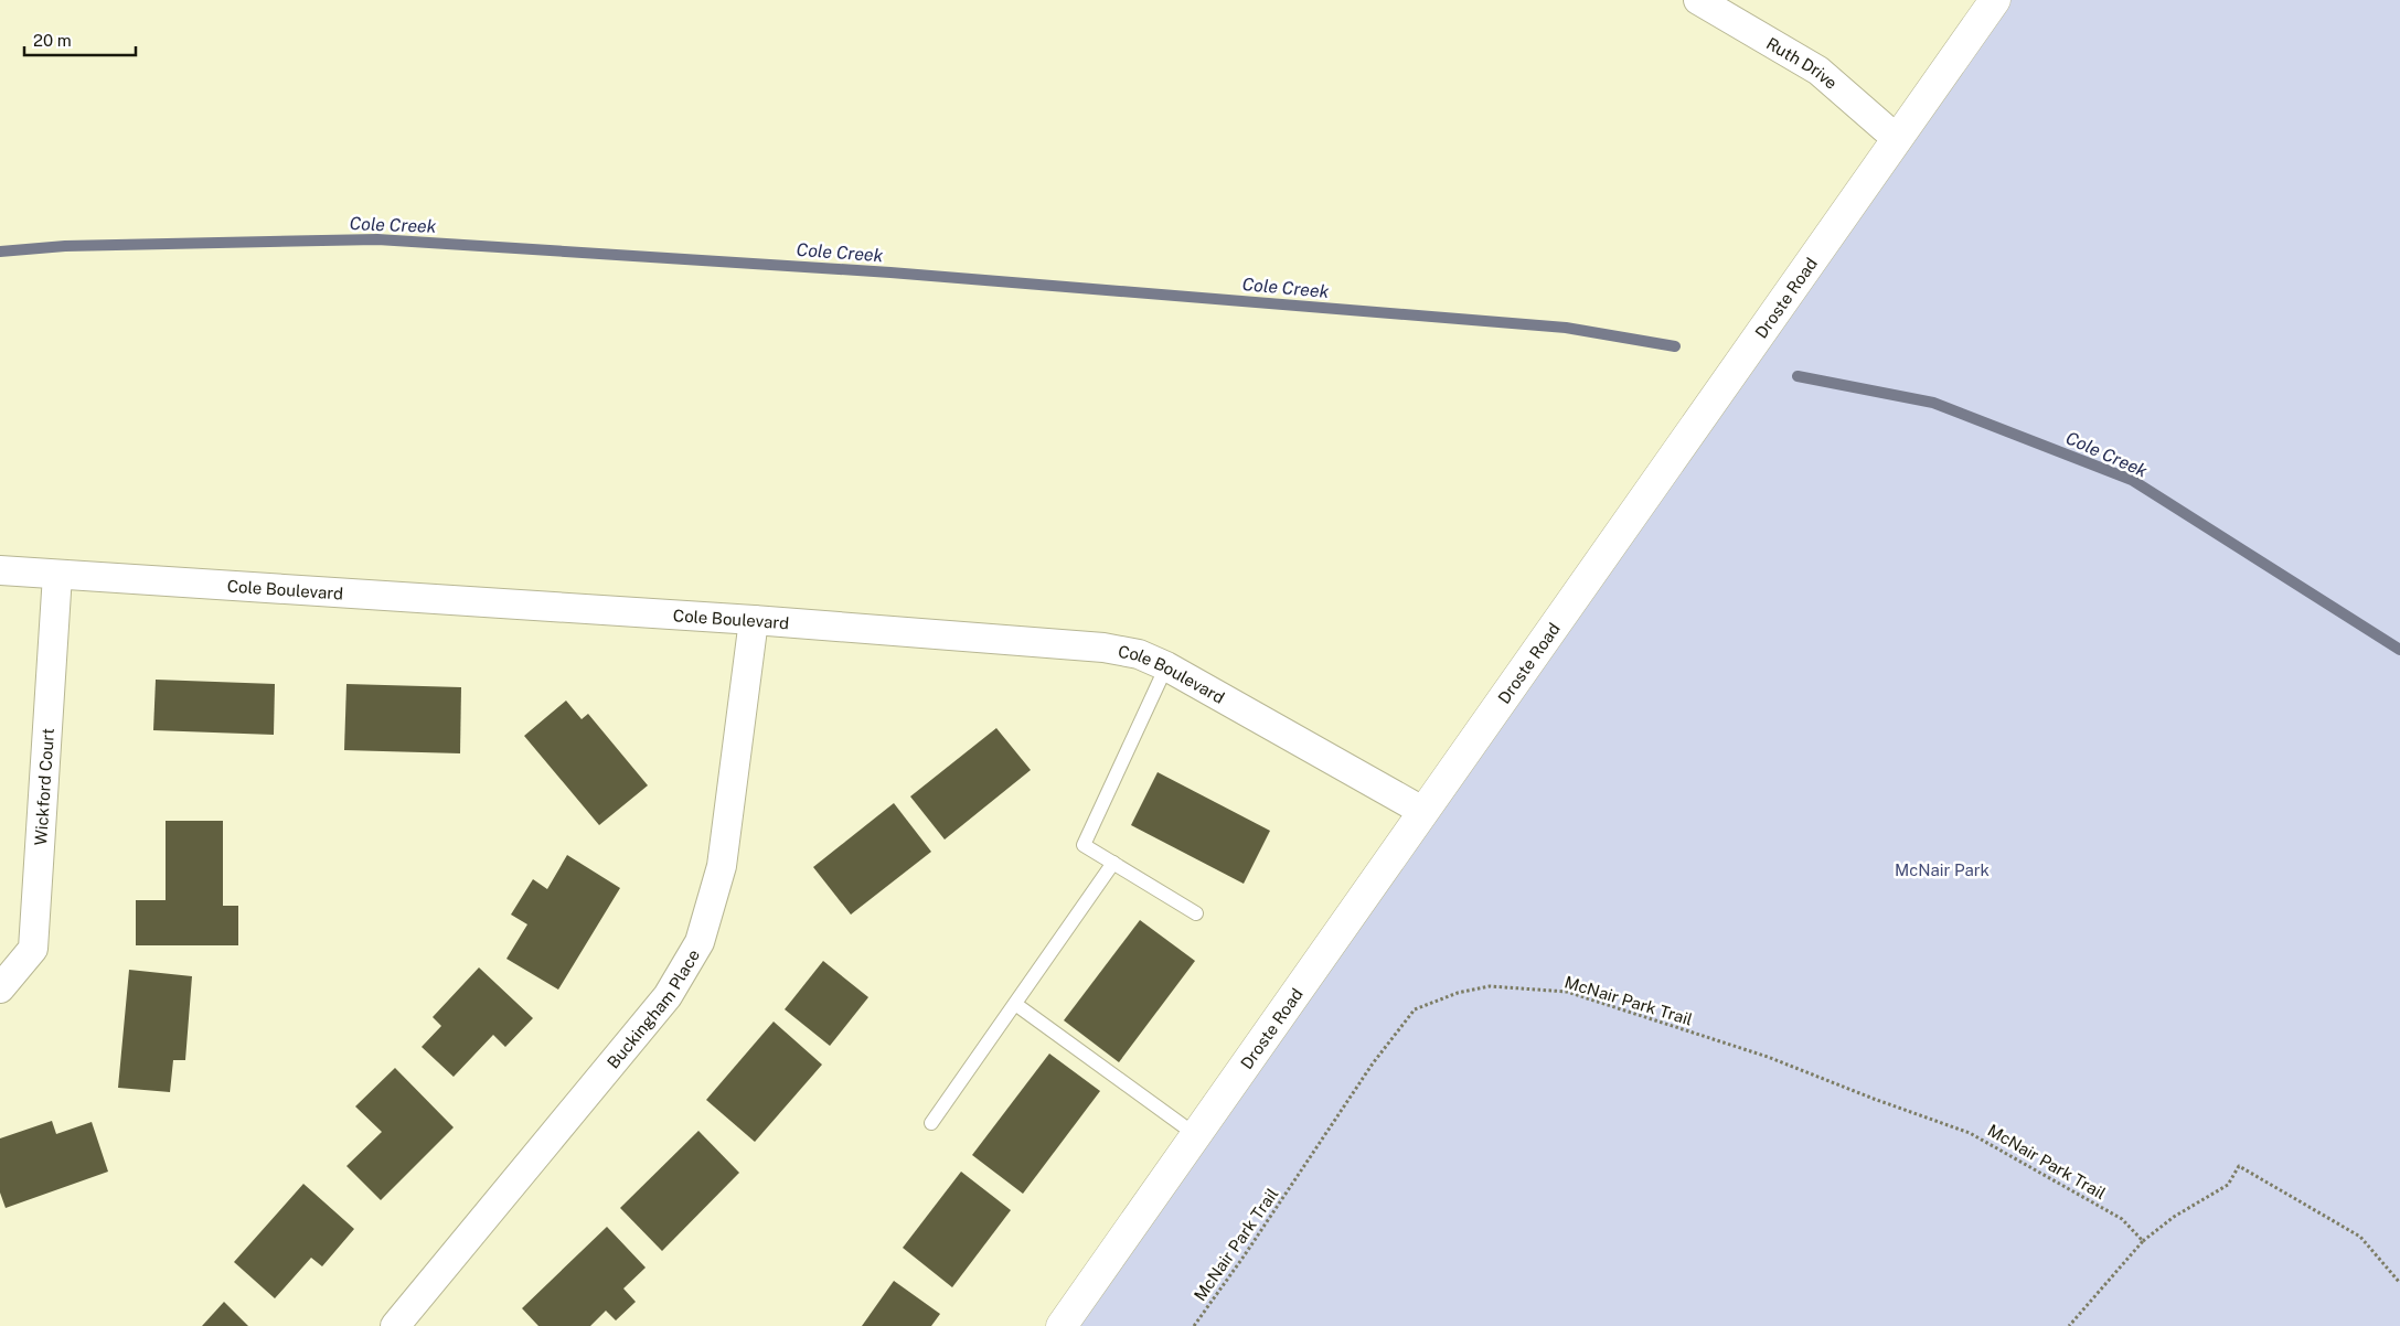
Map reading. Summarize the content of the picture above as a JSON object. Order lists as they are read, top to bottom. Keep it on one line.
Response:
{"streets":{"street":["Ruth Drive","Droste Road","Cole Boulevard","Wickford Court","Buckingham Place"],"path":["McNair Park Trail"]},"crossings":[["Ruth Drive","Droste Road"],["Droste Road","Cole Boulevard"],["Cole Boulevard","Wickford Court"],["Cole Boulevard","Buckingham Place"]],"water":["Cole Creek"],"parks":["McNair Park"],"scale_bar":"20 m"}
